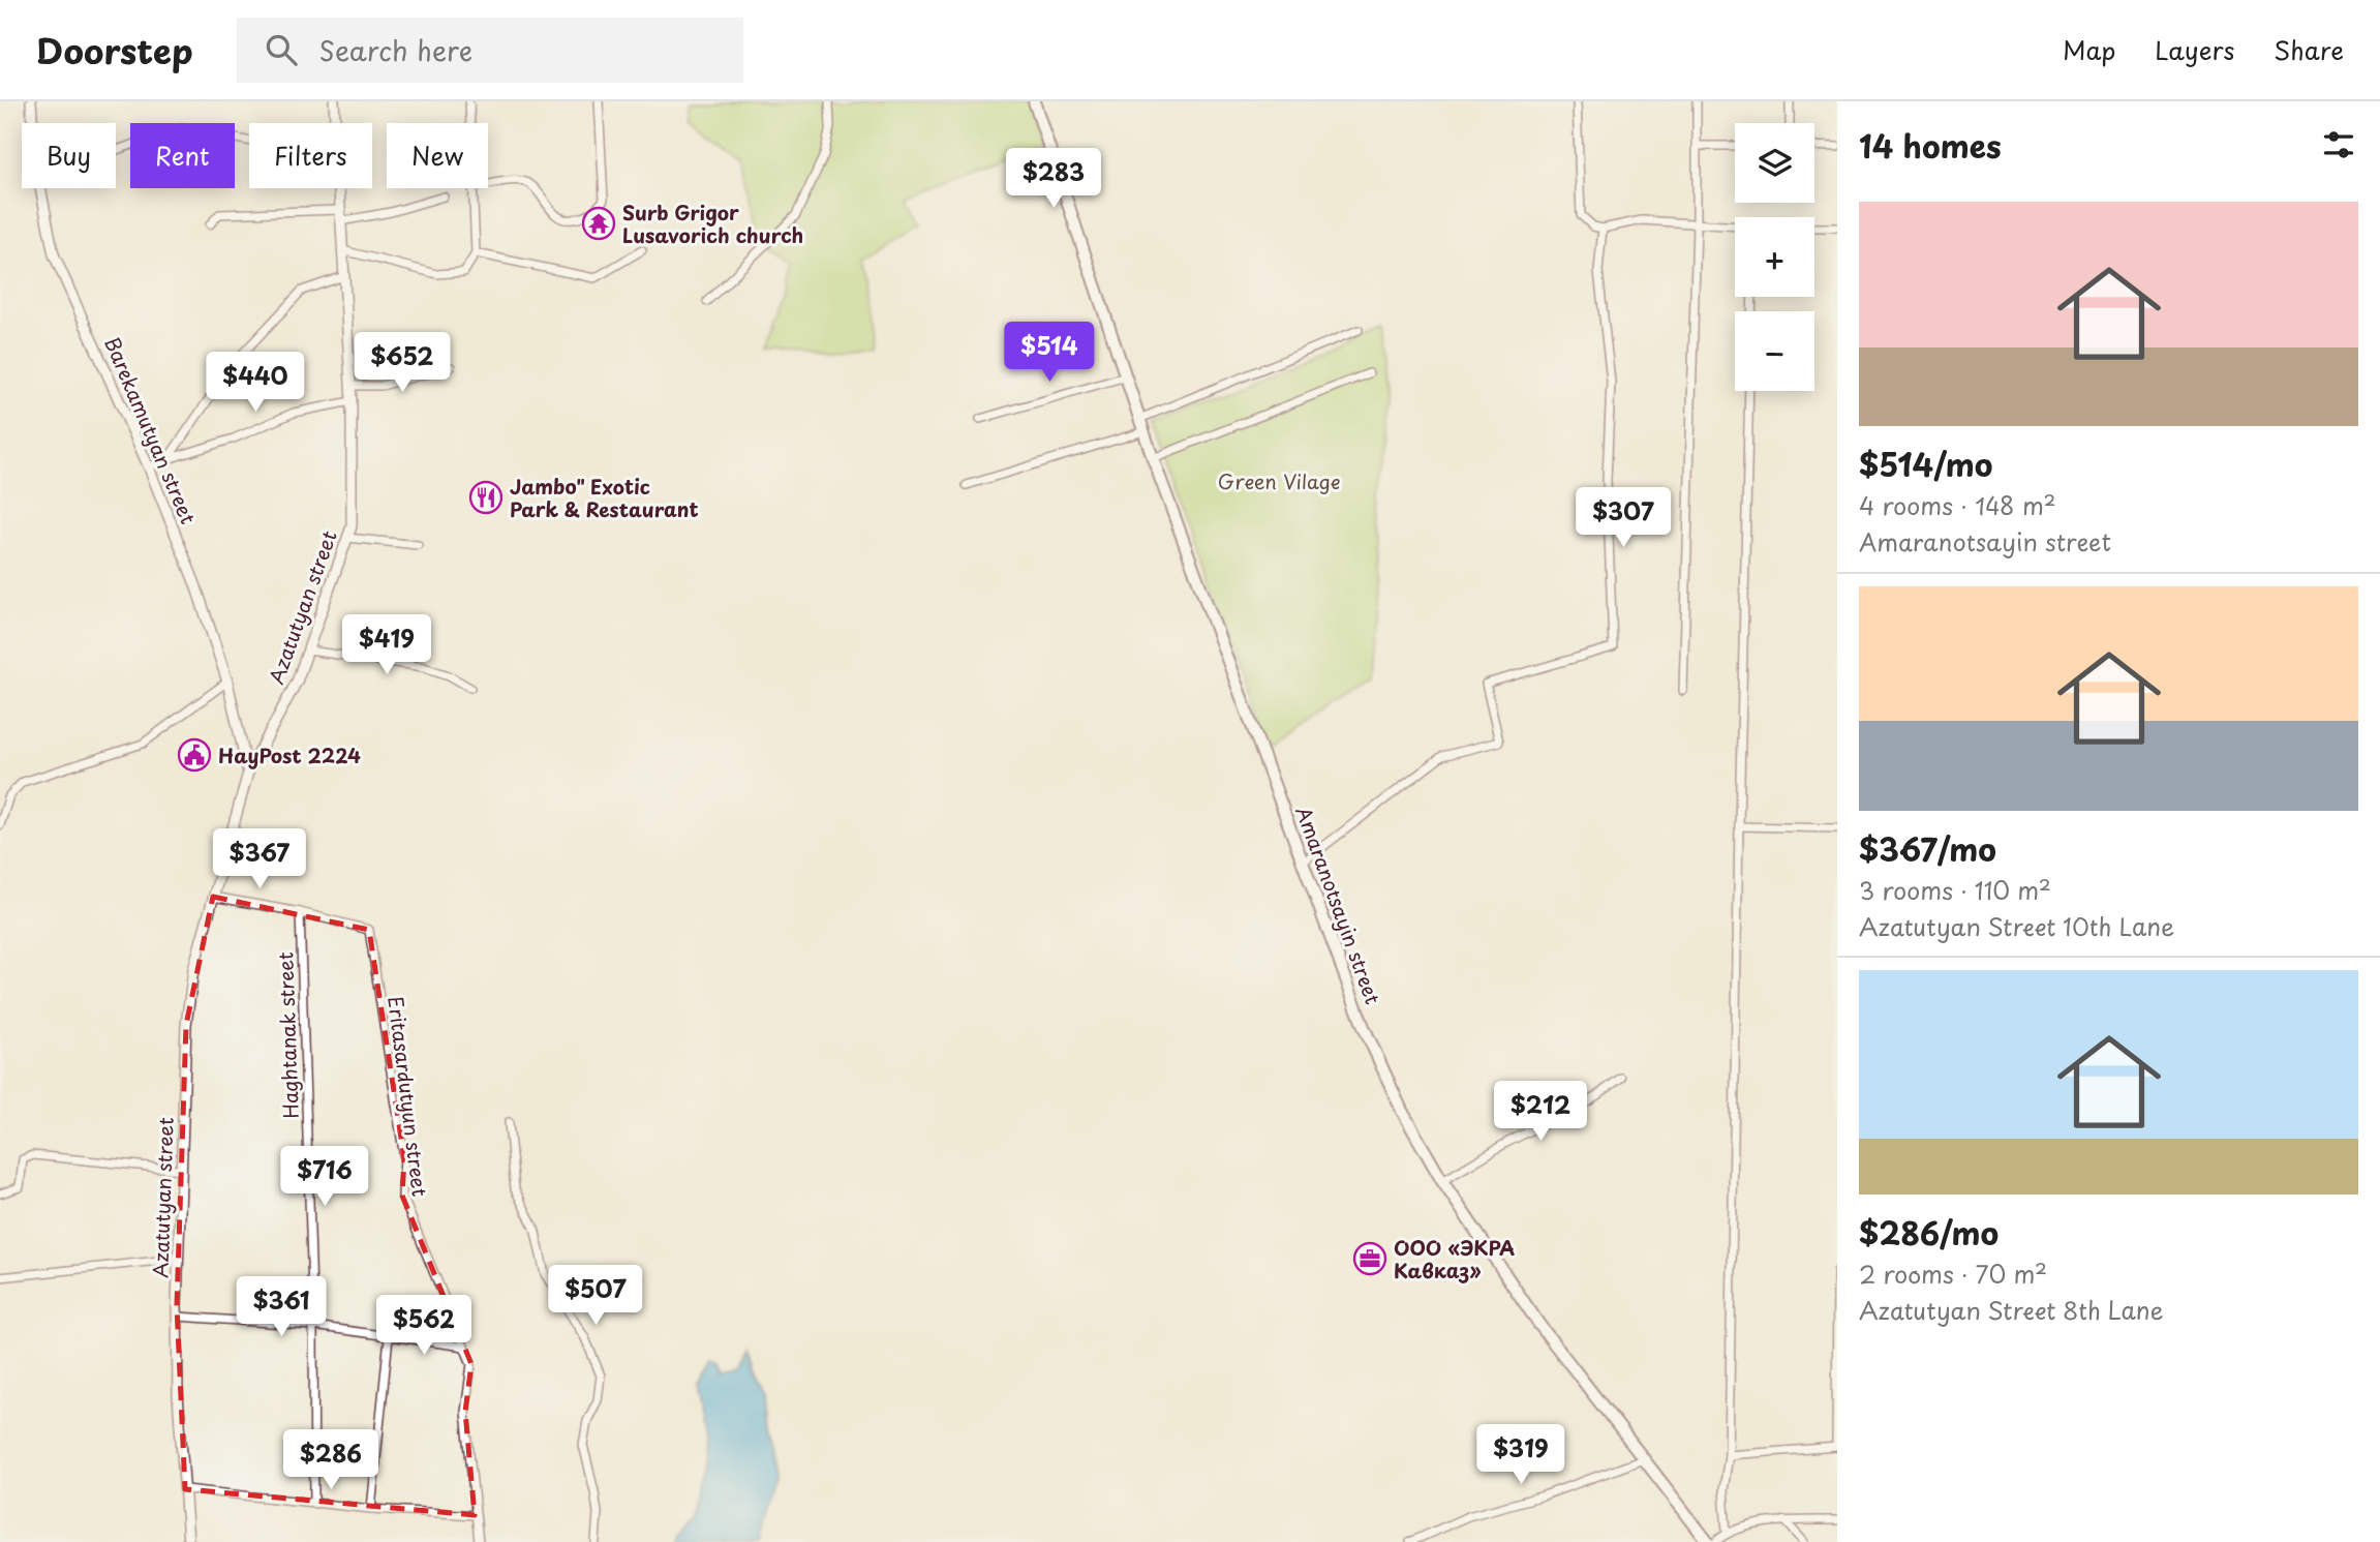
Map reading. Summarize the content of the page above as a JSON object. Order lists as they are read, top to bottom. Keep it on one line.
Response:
{"streets":{"main road":["Amaranotsayin street"],"street":["Barekamutyan street","Azatutyan street","Haghtanak street","Eritasardutyun street"]},"crossings":[["Barekamutyan street","Azatutyan street"],["Haghtanak street","Eritasardutyun street"]],"parks":["Green Vilage"],"places":{"temple":["Surb Grigor Lusavorich church"],"restaurant":["Jambo\" Exotic Park & Restaurant"],"public building":["HayPost 2224"],"office":["ООО «ЭКРА Кавказ»"]},"page":{"header":"Doorstep","search":"Search here","nav":["Map","Layers","Share"],"heading":"14 homes","map_buttons":["+","−"],"chip":["Buy","Rent","Filters","New"],"price":["$283","$514","$652","$440","$307","$419","$367","$212","$716","$507","$361","$562","$319","$286"],"list":[{"name":"$514/mo","note":"4 rooms · 148 m² · Amaranotsayin street"},{"name":"$367/mo","note":"3 rooms · 110 m² · Azatutyan Street 10th Lane"},{"name":"$286/mo","note":"2 rooms · 70 m² · Azatutyan Street 8th Lane"}]}}
